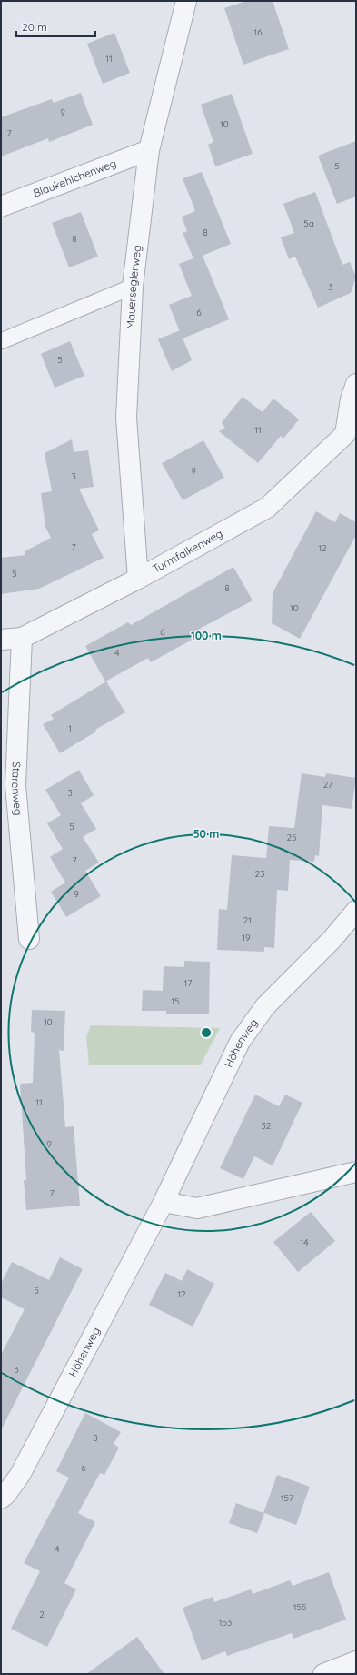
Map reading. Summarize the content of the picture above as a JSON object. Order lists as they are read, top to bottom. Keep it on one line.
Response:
{"streets":{"street":["Blaukehlchenweg","Mauerseglerweg","Turmfalkenweg","Starenweg","Höhenweg"]},"crossings":[["Blaukehlchenweg","Mauerseglerweg"],["Mauerseglerweg","Turmfalkenweg"],["Turmfalkenweg","Starenweg"]],"house_numbers":["16","11","9","10","7","5","5a","8","8","3","6","5","11","9","3","7","12","5","8","10","6","4","1","27","3","5","25","7","23","9","21","19","17","15","10","11","32","9","7","14","5","12","3","8","6","157","4","155","2","153"],"scale_bar":"20 m","rings":["100 m","50 m"]}
